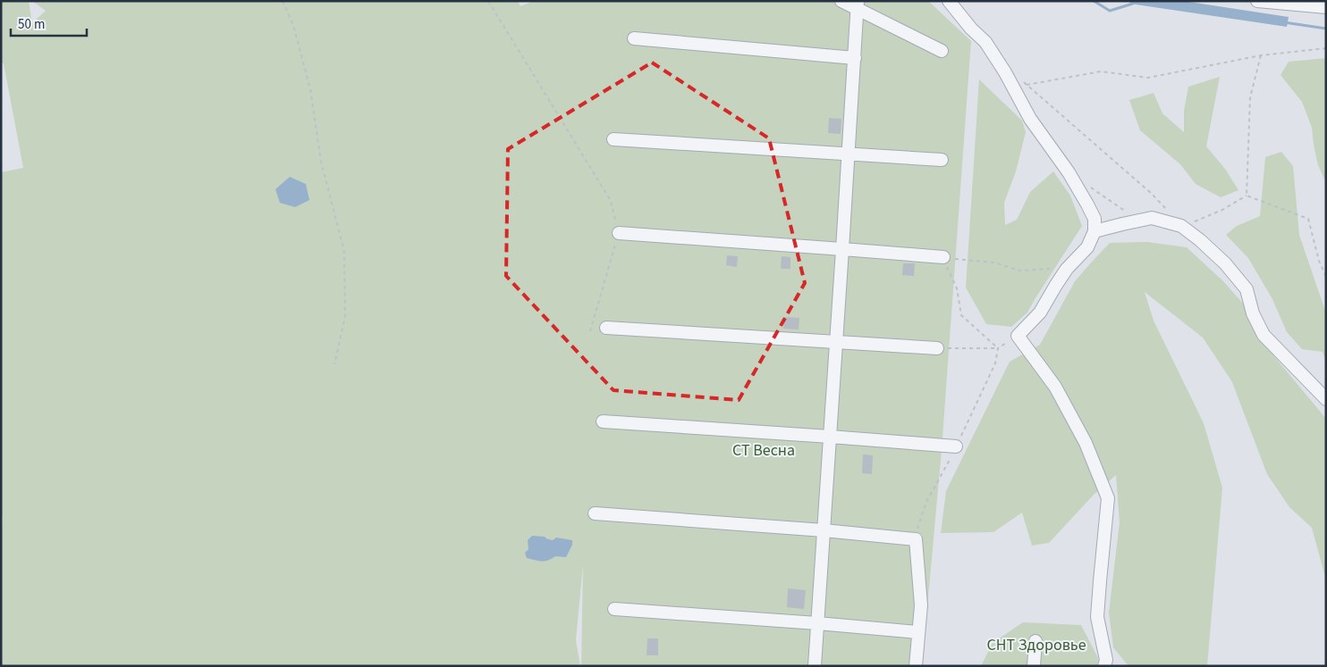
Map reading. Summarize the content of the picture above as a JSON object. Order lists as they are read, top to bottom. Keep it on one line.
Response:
{"parks":["СТ Весна","СНТ Здоровье"],"scale_bar":"50 m"}
